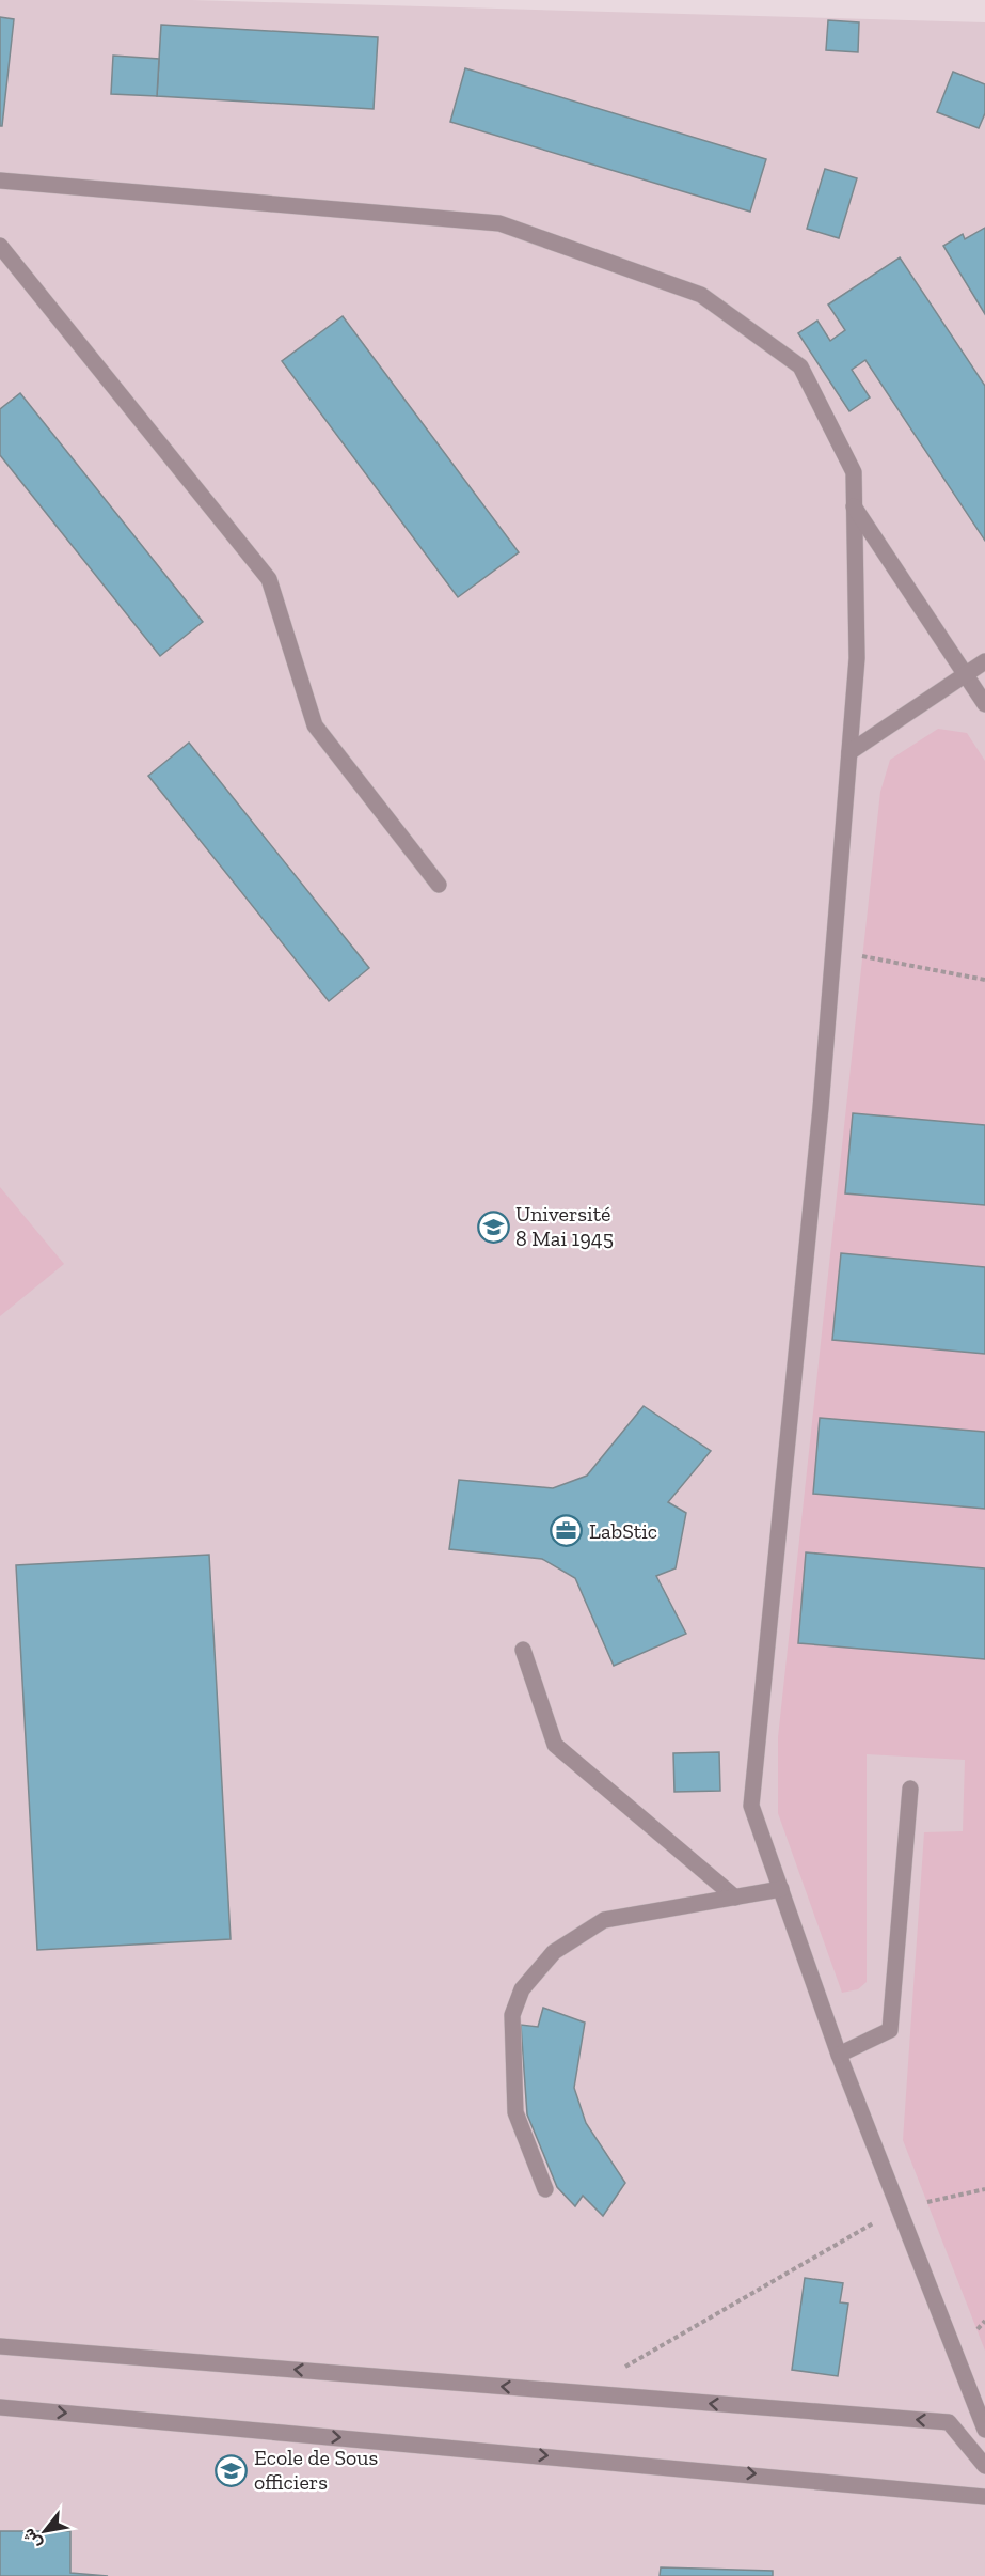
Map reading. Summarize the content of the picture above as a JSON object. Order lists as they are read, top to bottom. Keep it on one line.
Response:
{"places":{"school or university":["Université 8 Mai 1945","Ecole de Sous officiers"],"office":["LabStic"]},"north":"bottom left"}
